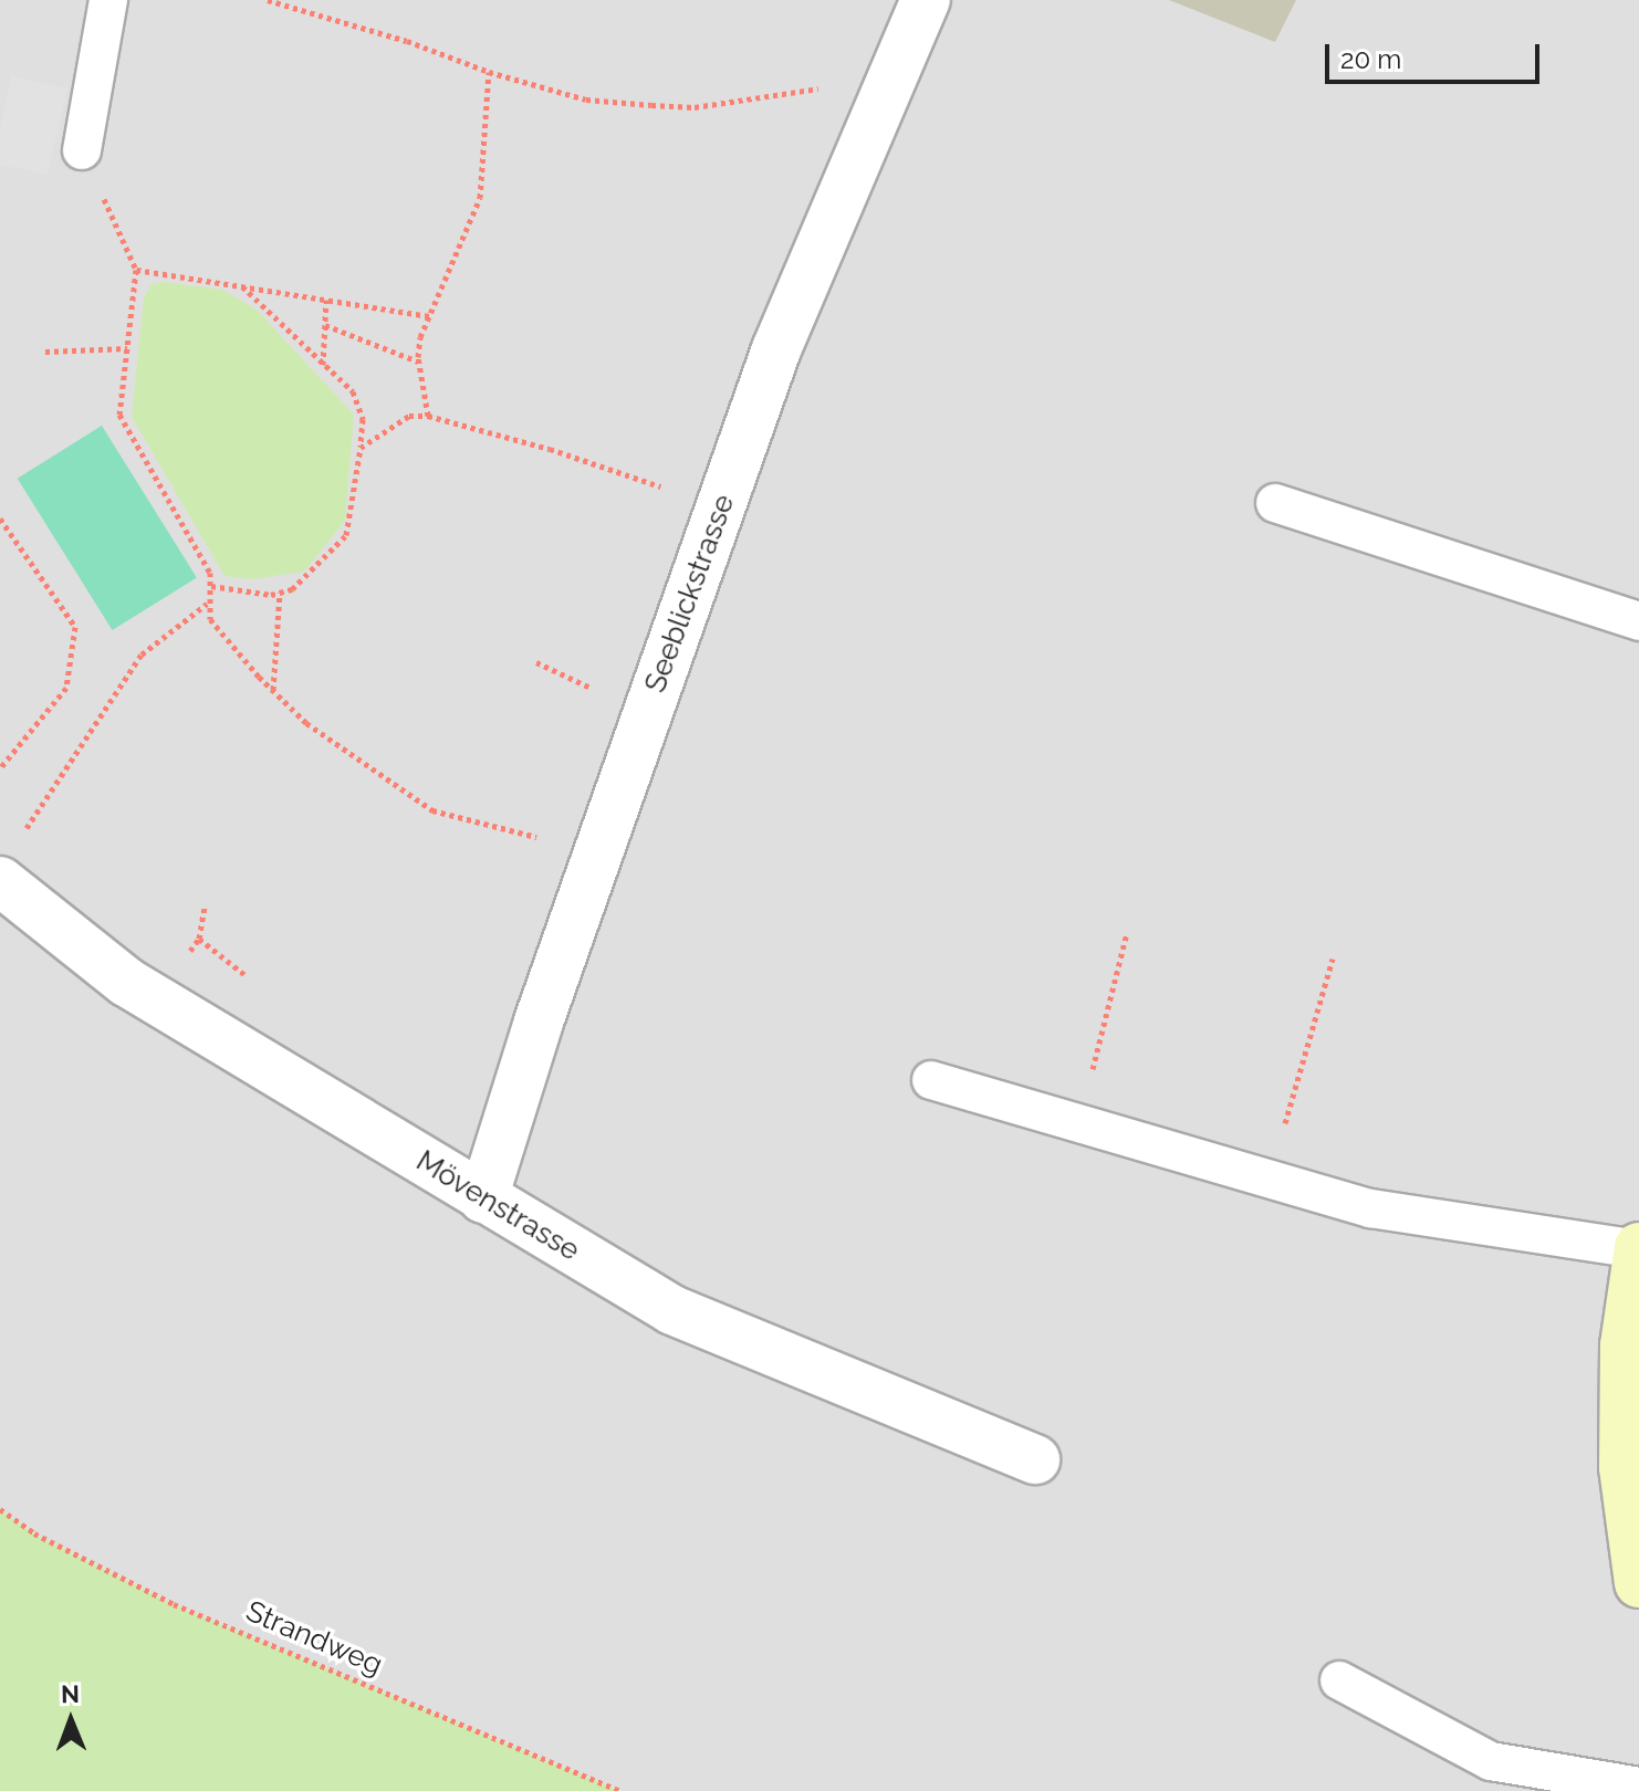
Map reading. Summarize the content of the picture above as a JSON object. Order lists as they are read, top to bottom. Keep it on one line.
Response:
{"streets":{"street":["Seeblickstrasse","Mövenstrasse"],"path":["Strandweg"]},"crossings":[["Seeblickstrasse","Mövenstrasse"]],"scale_bar":"20 m","north":"top"}
